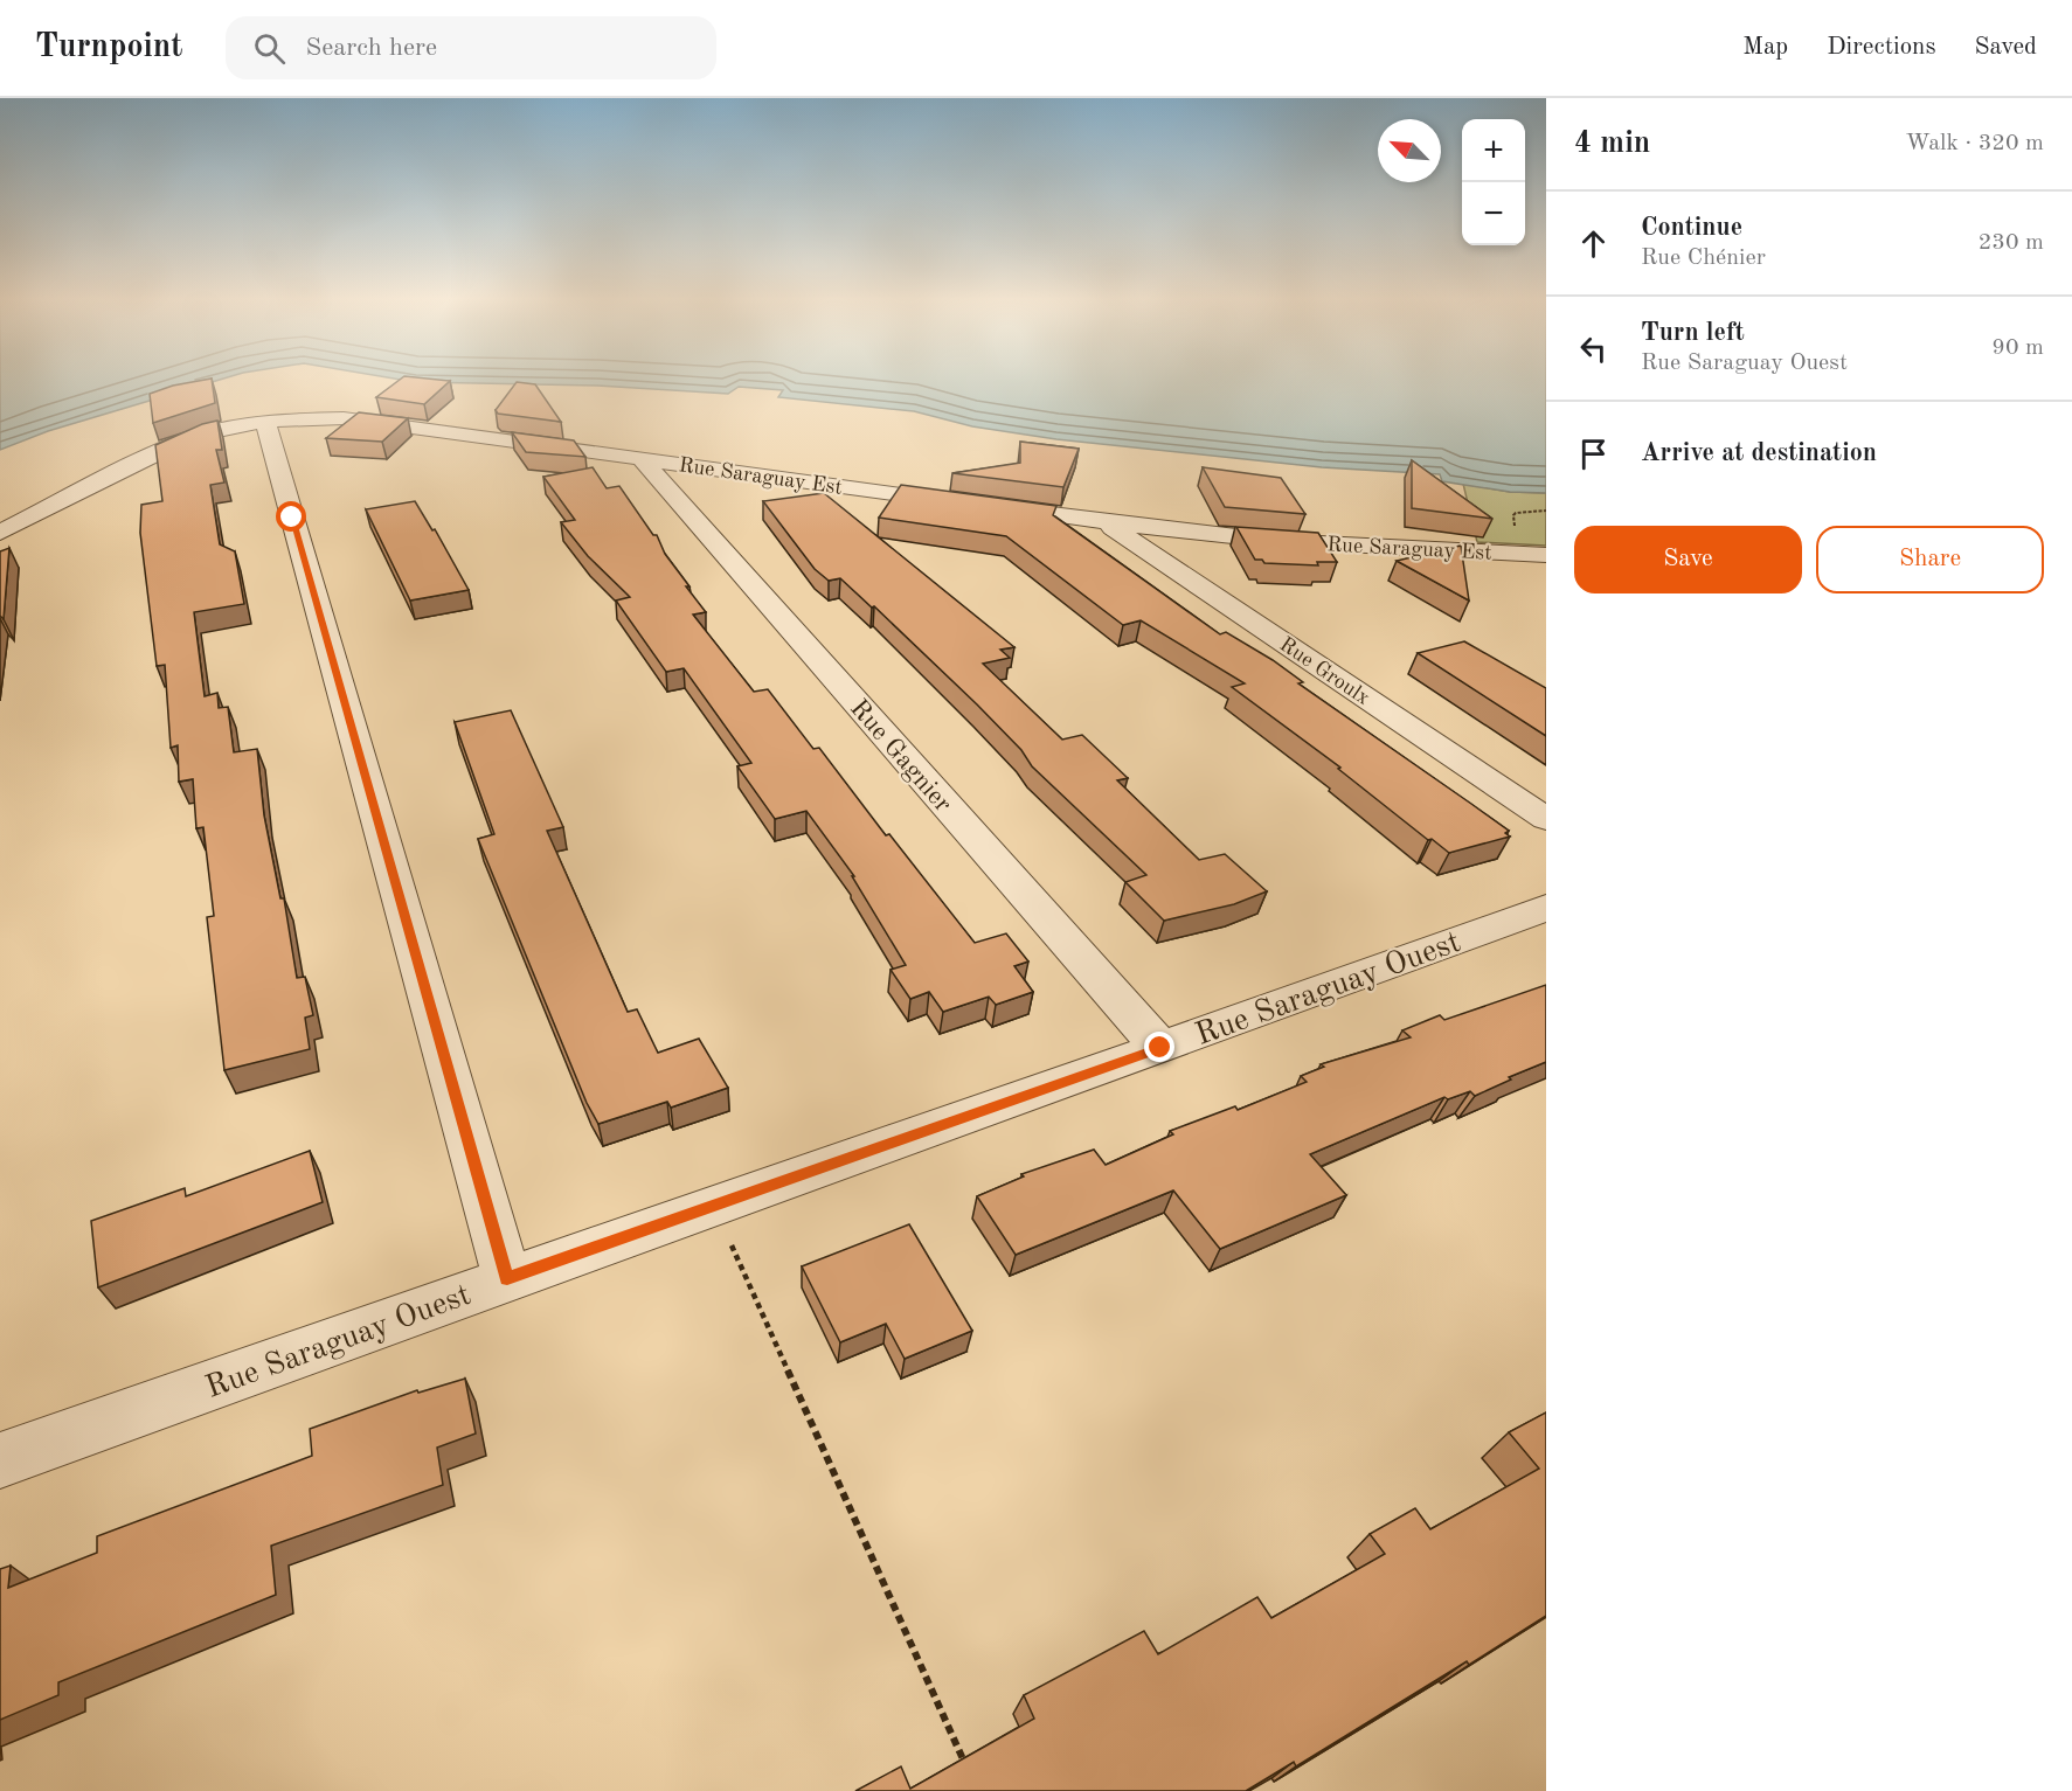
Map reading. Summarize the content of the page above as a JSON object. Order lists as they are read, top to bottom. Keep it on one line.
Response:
{"streets":{"street":["Rue Saraguay Est","Rue Groulx","Rue Gagnier","Rue Saraguay Ouest"]},"crossings":[["Rue Saraguay Est","Rue Groulx"],["Rue Saraguay Est","Rue Gagnier"],["Rue Gagnier","Rue Saraguay Ouest"]],"north":"top left","page":{"header":"Turnpoint","search":"Search here","nav":["Map","Directions","Saved"],"heading":["4 min","Walk · 320 m"],"map_buttons":["+","−"],"list":[["Continue","Rue Chénier","230 m"],["Turn left","Rue Saraguay Ouest","90 m"],"Arrive at destination"],"buttons":["Save","Share"]}}
